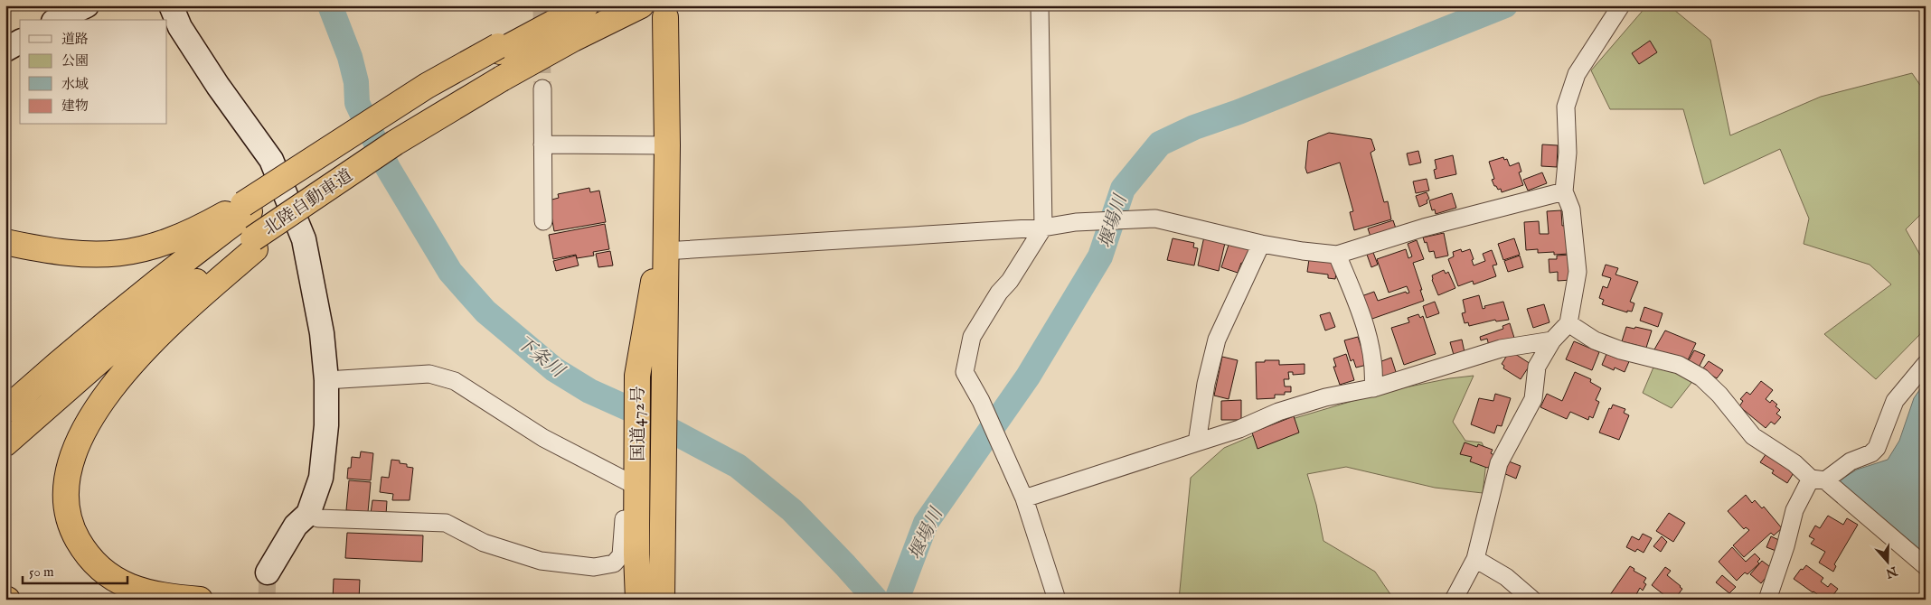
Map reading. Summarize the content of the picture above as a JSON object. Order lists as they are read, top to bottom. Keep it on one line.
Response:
{"streets":{"highway":["北陸自動車道","国道472号"]},"water":["堰場川","下条川"],"legend":["道路","公園","水域","建物"],"scale_bar":"50 m","north":"bottom"}
